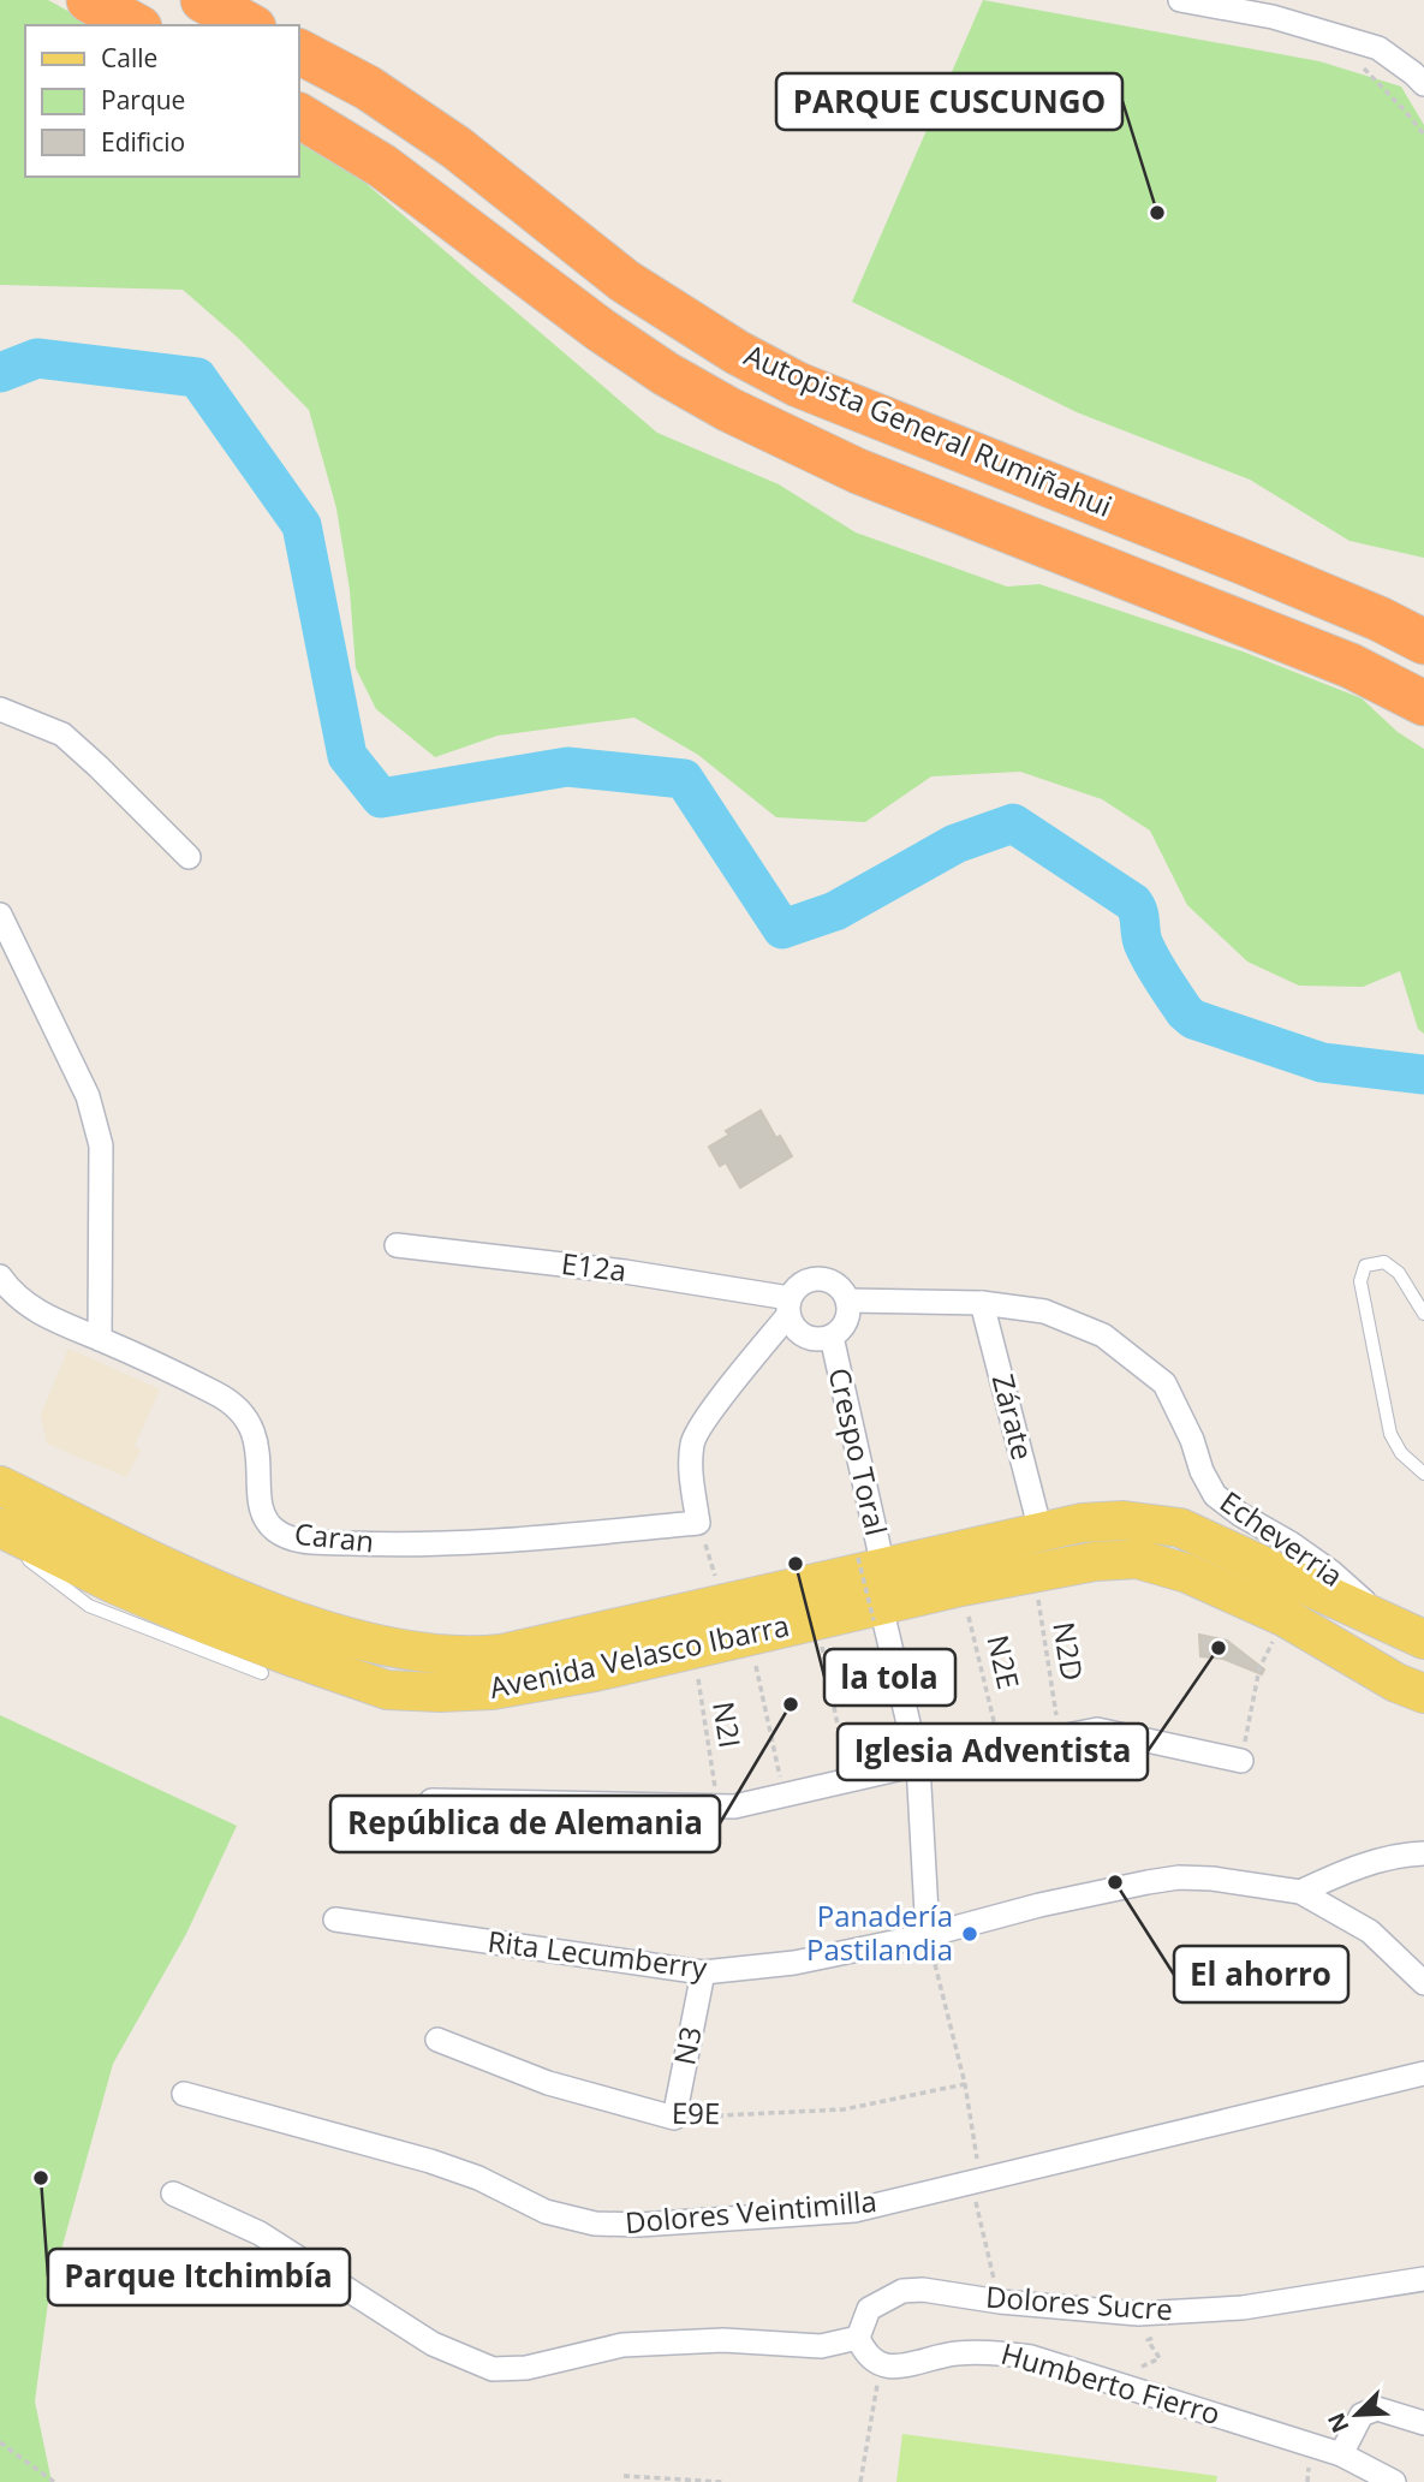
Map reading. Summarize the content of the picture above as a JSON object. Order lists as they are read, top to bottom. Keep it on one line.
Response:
{"streets":{"highway":["Autopista General Rumiñahui"],"main road":["Avenida Velasco Ibarra"],"street":["E12a","Zárate","Crespo Toral","Caran","Echeverria","Rita Lecumberry","N3","E9E","Dolores Veintimilla","Dolores Sucre","Humberto Fierro"],"path":["N2D","N2E","N2I"]},"crossings":[["E12a","Crespo Toral"],["E12a","Echeverria"],["Zárate","Echeverria"],["Zárate","Avenida Velasco Ibarra"],["Crespo Toral","Echeverria"],["Crespo Toral","Avenida Velasco Ibarra"],["Echeverria","Avenida Velasco Ibarra"],["N2D","Avenida Velasco Ibarra"],["Avenida Velasco Ibarra","N2E"],["Avenida Velasco Ibarra","N2I"],["Rita Lecumberry","N3"],["N3","E9E"]],"places":["PARQUE CUSCUNGO","la tola","Iglesia Adventista","República de Alemania","El ahorro","Panadería Pastilandia","Parque Itchimbía"],"legend":["Calle","Parque","Edificio"],"north":"bottom left"}
